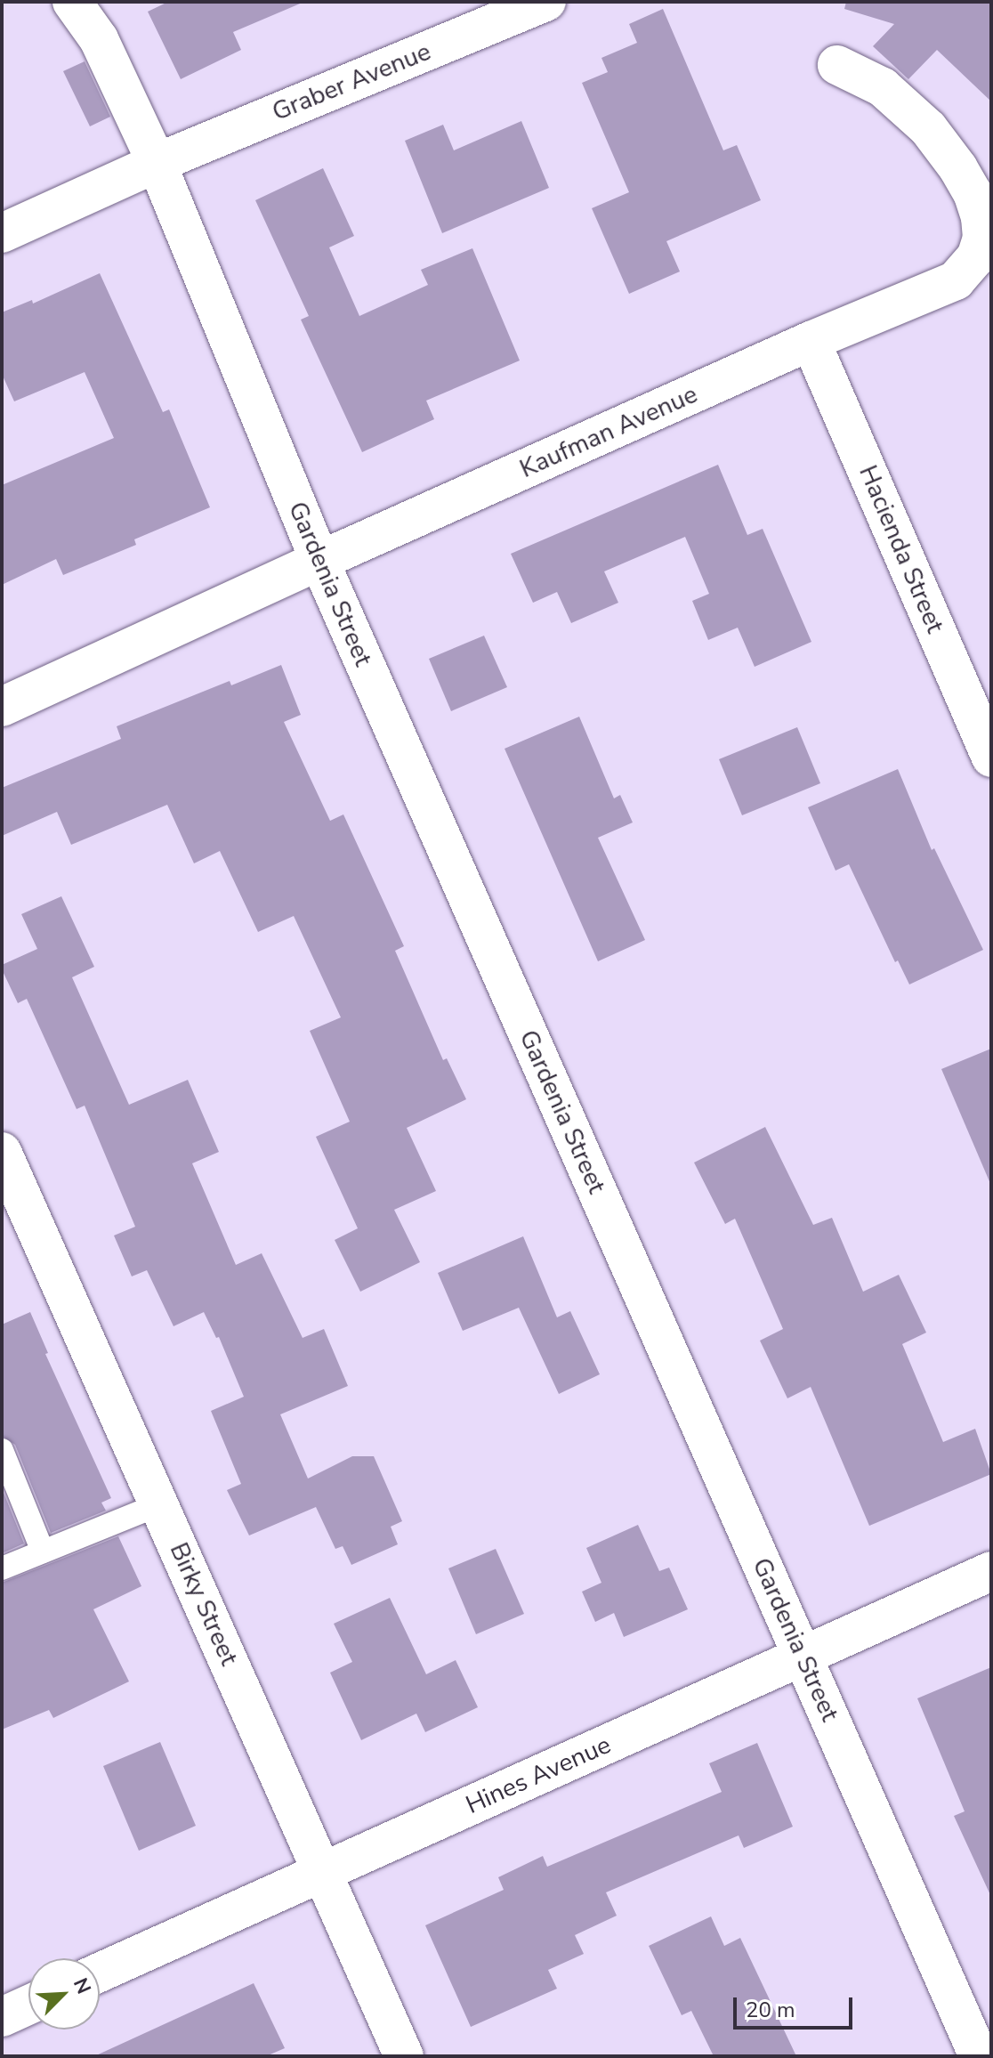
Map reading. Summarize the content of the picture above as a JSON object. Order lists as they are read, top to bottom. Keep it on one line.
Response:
{"streets":{"street":["Graber Avenue","Kaufman Avenue","Hacienda Street","Gardenia Street","Birky Street","Hines Avenue"]},"crossings":[["Graber Avenue","Gardenia Street"],["Kaufman Avenue","Hacienda Street"],["Kaufman Avenue","Gardenia Street"],["Gardenia Street","Hines Avenue"],["Birky Street","Hines Avenue"]],"scale_bar":"20 m","north":"top right"}
